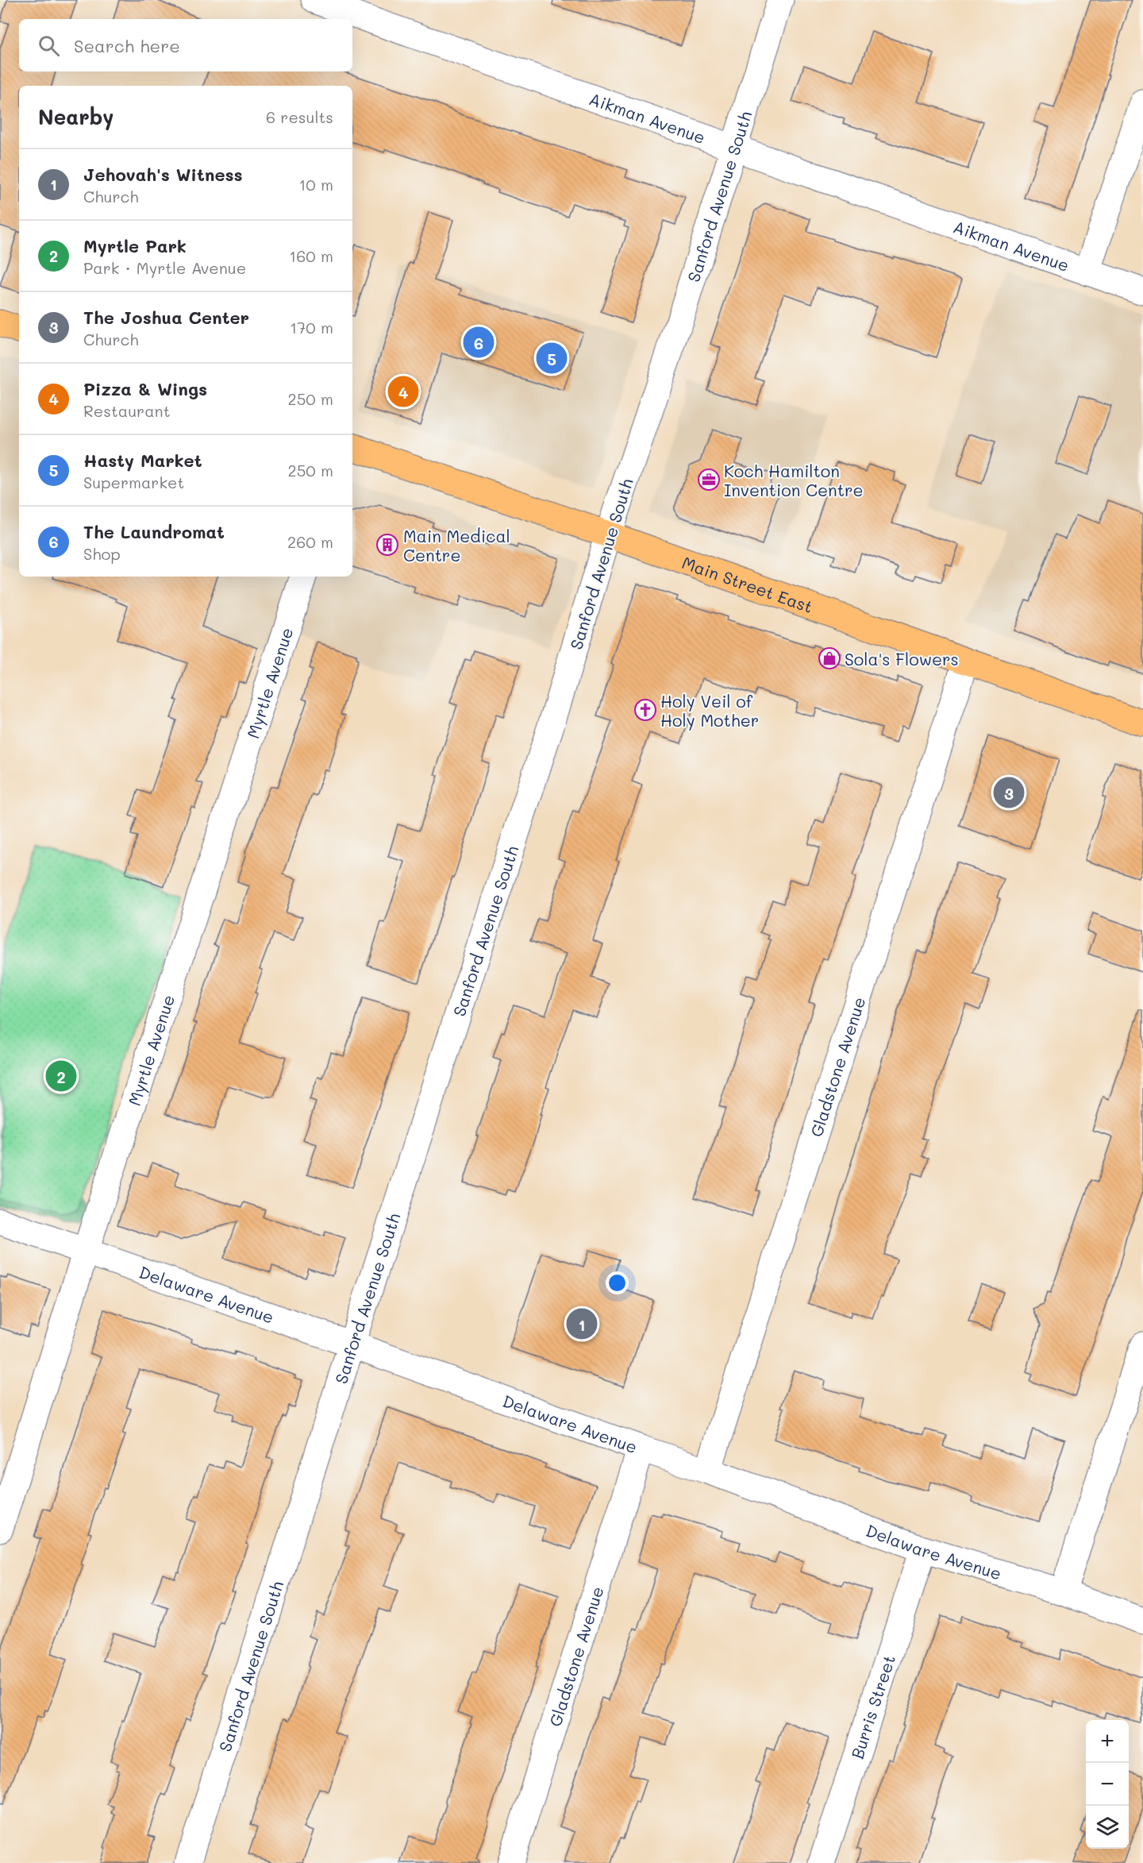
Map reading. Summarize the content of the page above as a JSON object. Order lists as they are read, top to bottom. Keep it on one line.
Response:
{"streets":{"main road":["Main Street East"],"street":["Aikman Avenue","Sanford Avenue South","Myrtle Avenue","Gladstone Avenue","Delaware Avenue","Burris Street"]},"crossings":[["Aikman Avenue","Sanford Avenue South"],["Sanford Avenue South","Main Street East"],["Sanford Avenue South","Delaware Avenue"],["Main Street East","Gladstone Avenue"],["Myrtle Avenue","Delaware Avenue"],["Gladstone Avenue","Delaware Avenue"],["Delaware Avenue","Burris Street"]],"places":{"office":["Koch Hamilton Invention Centre"],"building":["Main Medical Centre"],"shop":["Sola's Flowers"],"church":["Holy Veil of Holy Mother"]},"page":{"search":"Search here","heading":["Nearby","6 results"],"list":[{"mark":"1","name":"Jehovah's Witness","note":"Church","value":"10 m"},{"mark":"2","name":"Myrtle Park","note":"Park · Myrtle Avenue","value":"160 m"},{"mark":"3","name":"The Joshua Center","note":"Church","value":"170 m"},{"mark":"4","name":"Pizza & Wings","note":"Restaurant","value":"250 m"},{"mark":"5","name":"Hasty Market","note":"Supermarket","value":"250 m"},{"mark":"6","name":"The Laundromat","note":"Shop","value":"260 m"}],"pins":["6","5","4","3","2","1"],"map_buttons":["+","−"]}}
